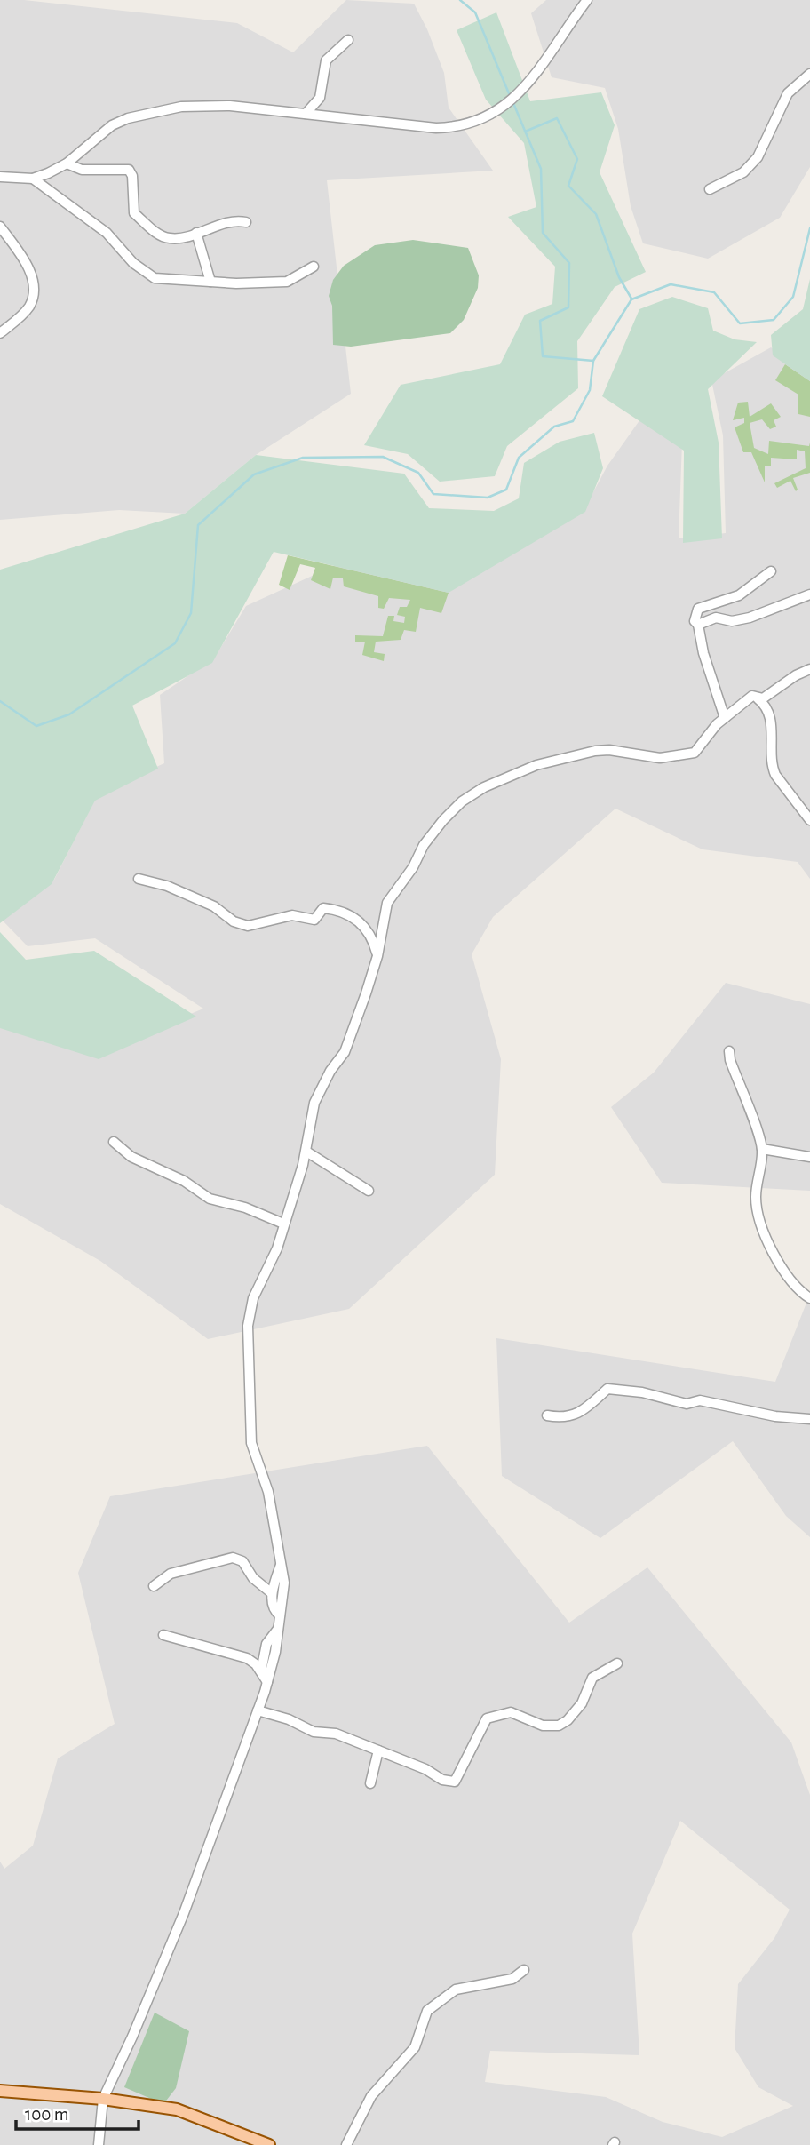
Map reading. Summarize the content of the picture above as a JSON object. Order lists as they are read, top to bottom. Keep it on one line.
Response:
{"scale_bar":"100 m"}
